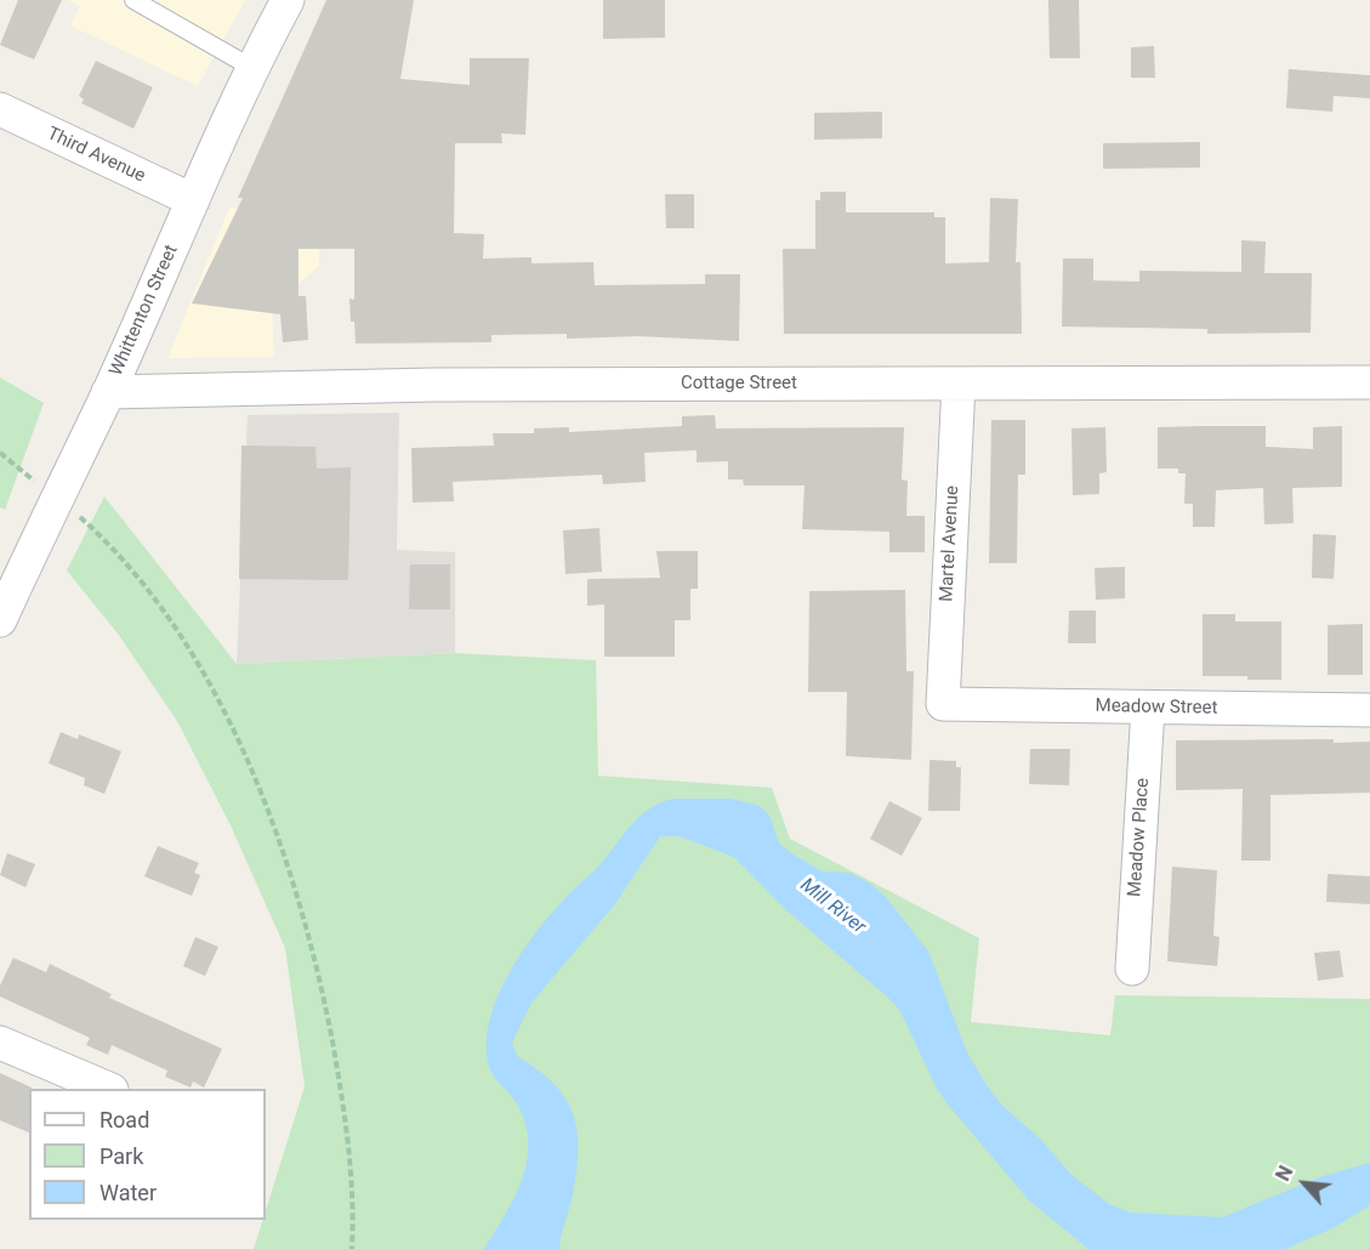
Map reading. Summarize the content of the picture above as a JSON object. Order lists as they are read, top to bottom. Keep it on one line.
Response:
{"streets":{"street":["Third Avenue","Whittenton Street","Cottage Street","Martel Avenue","Meadow Street","Meadow Place"]},"crossings":[["Third Avenue","Whittenton Street"],["Whittenton Street","Cottage Street"],["Cottage Street","Martel Avenue"],["Martel Avenue","Meadow Street"],["Meadow Street","Meadow Place"]],"water":["Mill River"],"legend":["Road","Park","Water"],"north":"top left"}
